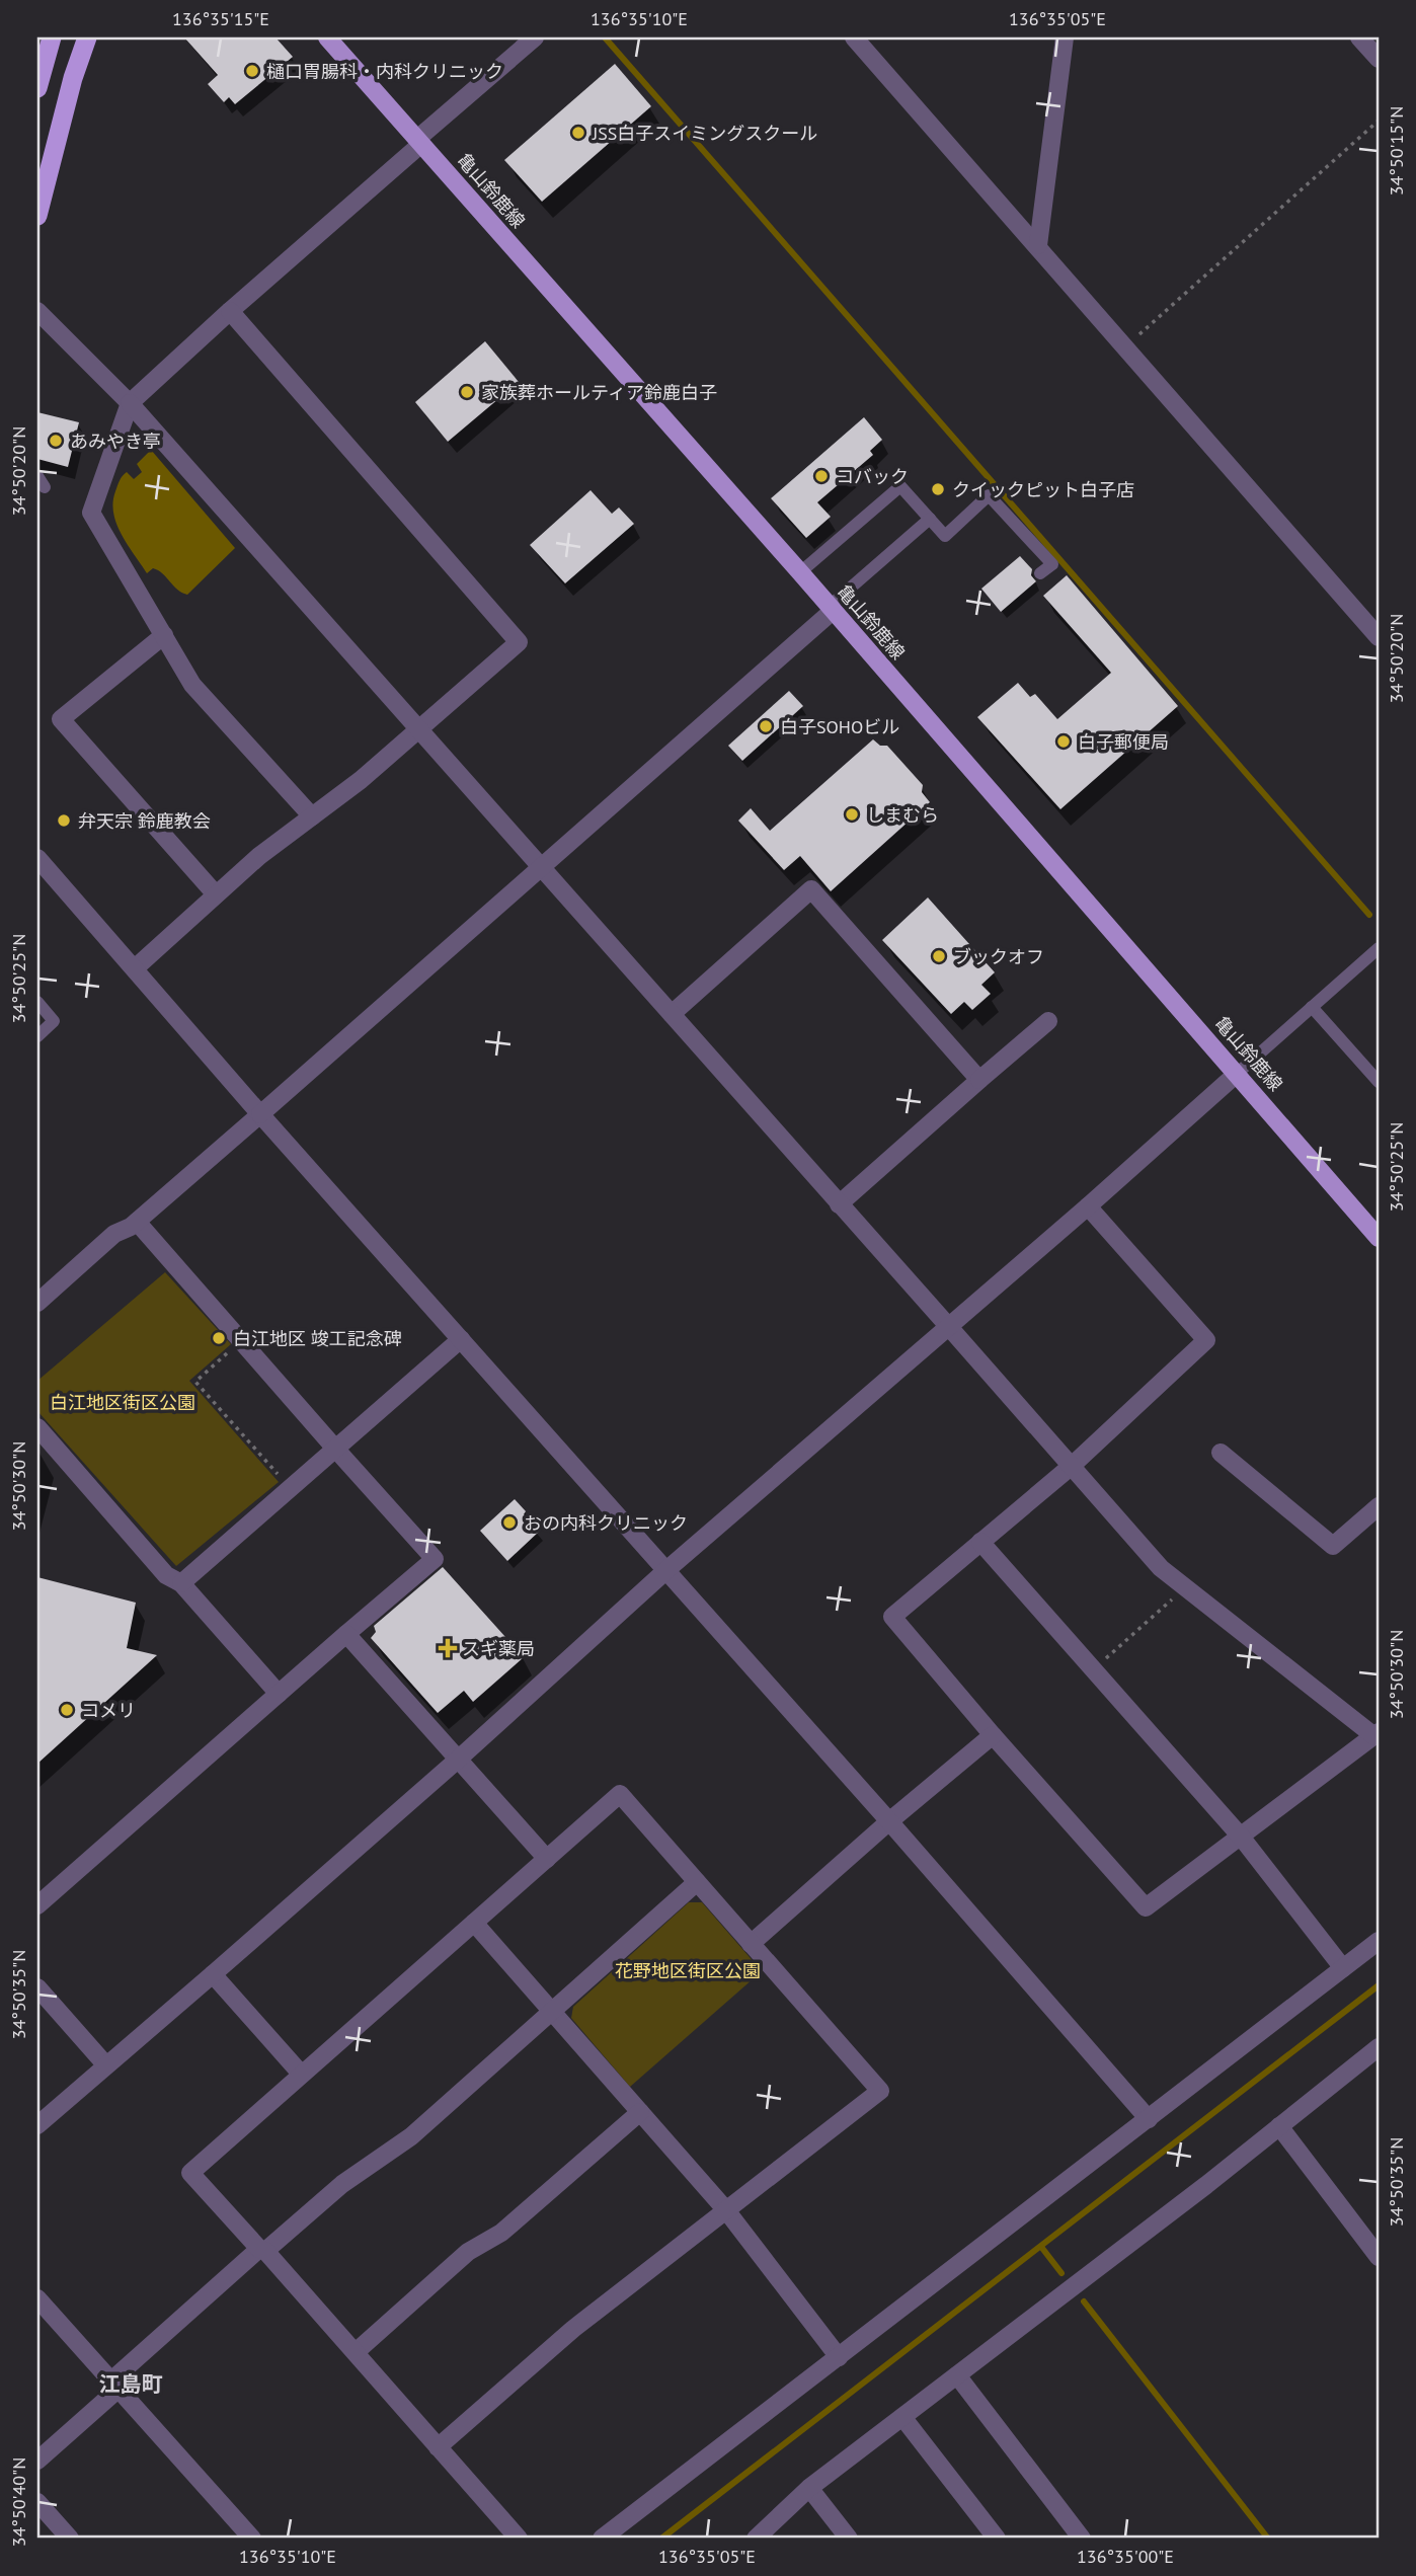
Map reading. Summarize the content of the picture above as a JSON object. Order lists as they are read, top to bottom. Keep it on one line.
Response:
{"streets":{"main road":["亀山鈴鹿線"]},"districts":["江島町"],"parks":["白江地区街区公園","花野地区街区公園"],"places":{"other":["樋口胃腸科・内科クリニック","JSS白子スイミングスクール","家族葬ホールティア鈴鹿白子","あみやき亭","コバック","クイックピット白子店","白子SOHOビル","白子郵便局","しまむら","弁天宗 鈴鹿教会","ブックオフ","白江地区 竣工記念碑","おの内科クリニック","コメリ"],"health":["スギ薬局"]},"coordinates":["136°35'15\"E","136°35'10\"E","136°35'05\"E","34°50'15\"N","34°50'20\"N","34°50'25\"N","34°50'30\"N","34°50'35\"N","34°50'40\"N","136°35'00\"E"]}
